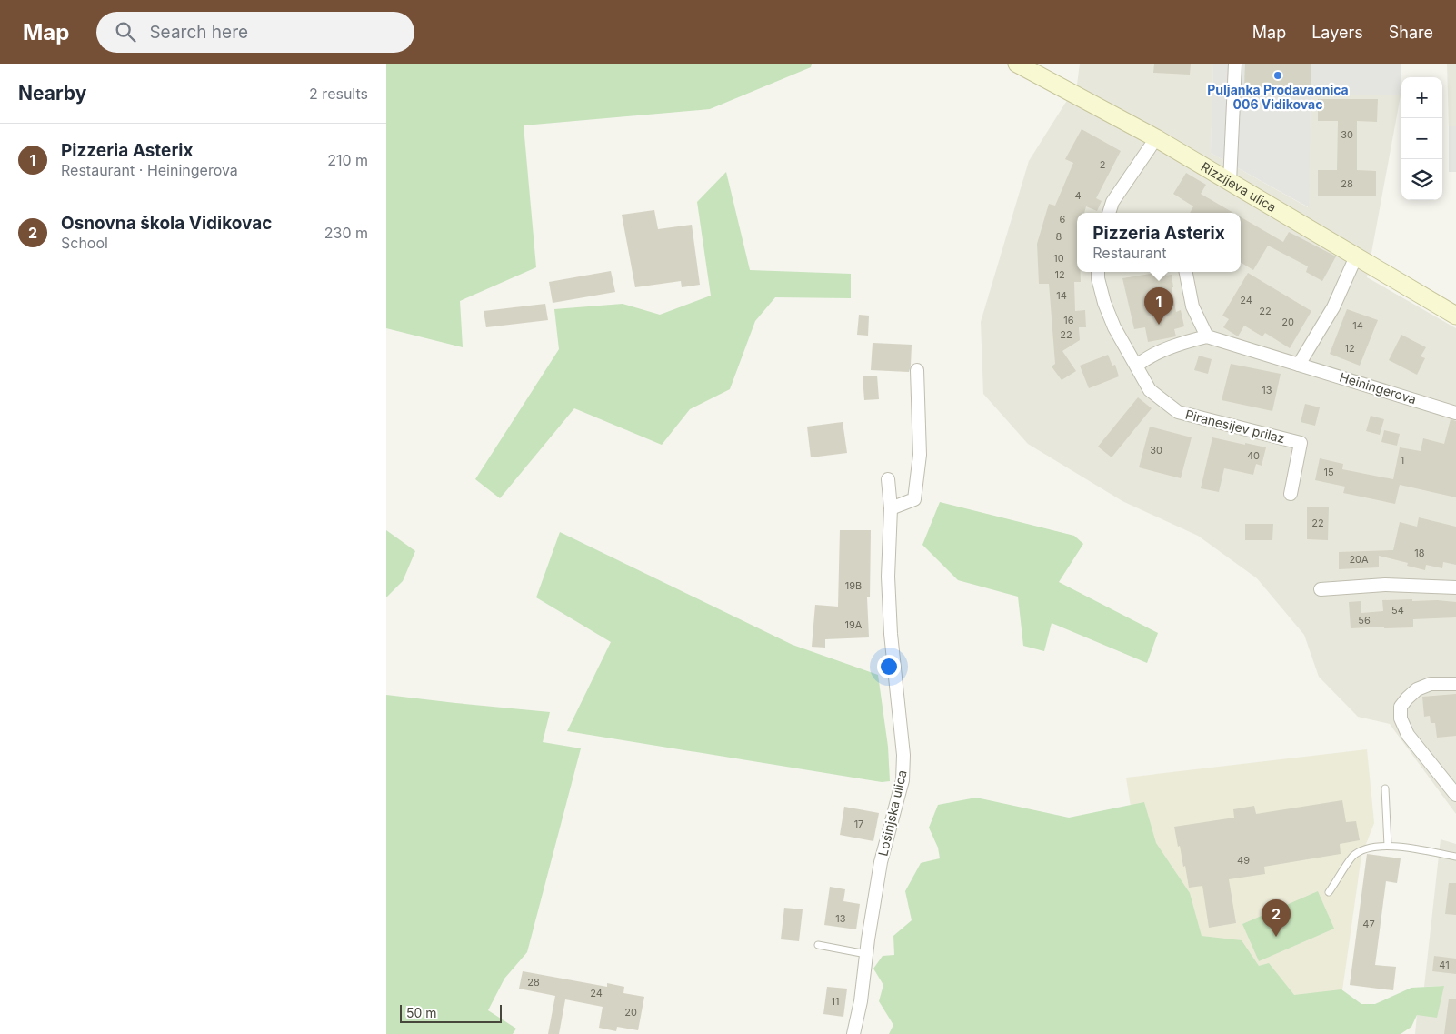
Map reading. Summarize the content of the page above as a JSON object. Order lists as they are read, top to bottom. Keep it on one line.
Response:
{"streets":{"street":["Rizzijeva ulica","Heiningerova","Piranesijev prilaz","Lošinjska ulica"]},"places":["Puljanka Prodavaonica 006 Vidikovac"],"house_numbers":["30","2","28","4","6","8","10","12","14","24","22","16","20","14","22","12","13","30","40","1","15","22","18","20A","19B","54","56","19A","17","49","13","47","41","28","24","11","20"],"scale_bar":"50 m","page":{"header":"Map","search":"Search here","nav":["Map","Layers","Share"],"heading":["Nearby","2 results"],"map_buttons":["+","−"],"list":[{"mark":"1","name":"Pizzeria Asterix","note":"Restaurant · Heiningerova","value":"210 m"},{"mark":"2","name":"Osnovna škola Vidikovac","note":"School","value":"230 m"}],"popup":["Pizzeria Asterix","Restaurant"],"pins":["1","2"],"scale":"50 m"}}
